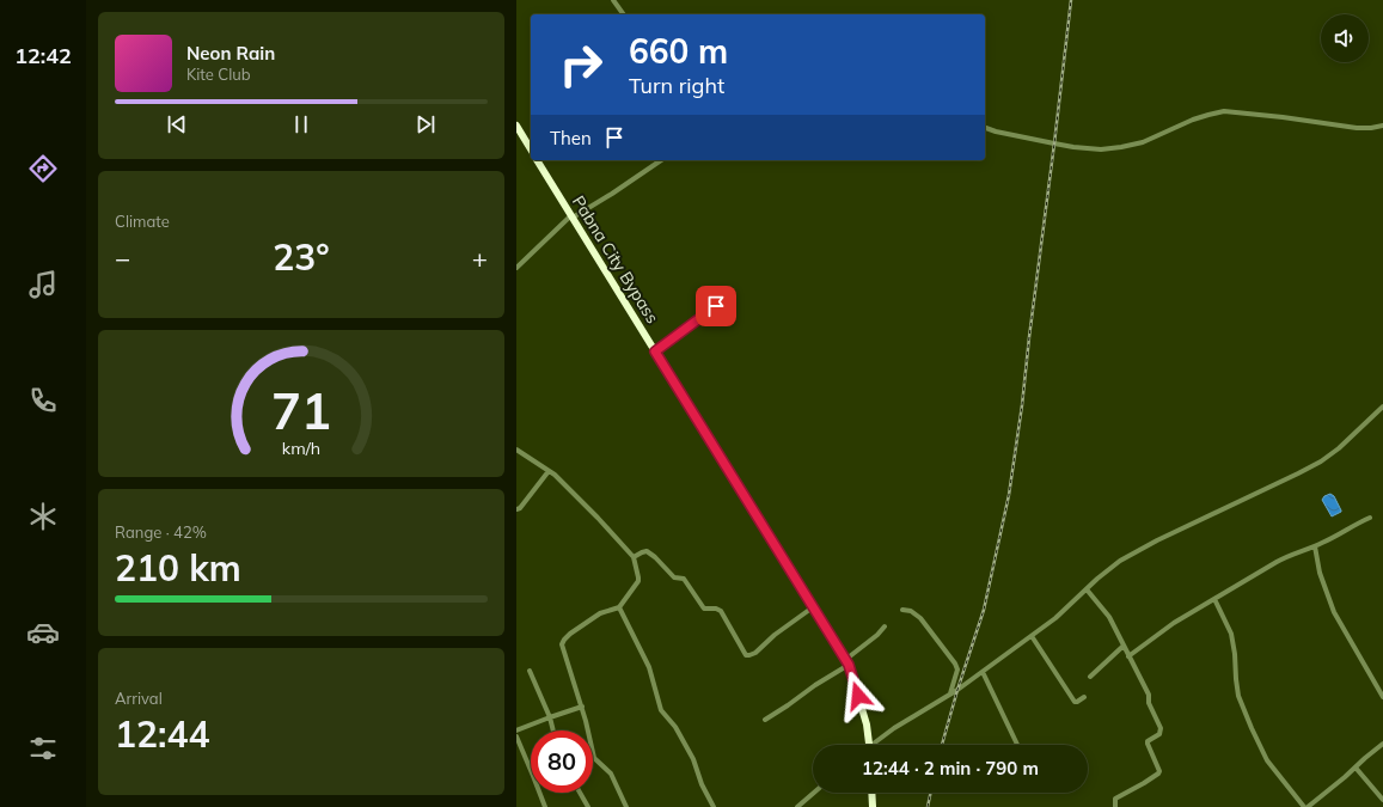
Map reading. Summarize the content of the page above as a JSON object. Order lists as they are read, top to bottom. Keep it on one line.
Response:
{"streets":{"highway":["Pabna City Bypass"]},"page":{"tabs":"12:42","turn":["660 m","Turn right"],"song":["Neon Rain","Kite Club"],"then":"Then","tile":["Climate",["Range · 42%","210 km"],["Arrival","12:44"]],"heat":["−","23°","+"],"limit":"80","trip":"12:44 · 2 min · 790 m","gauge":["71","km/h"]}}
